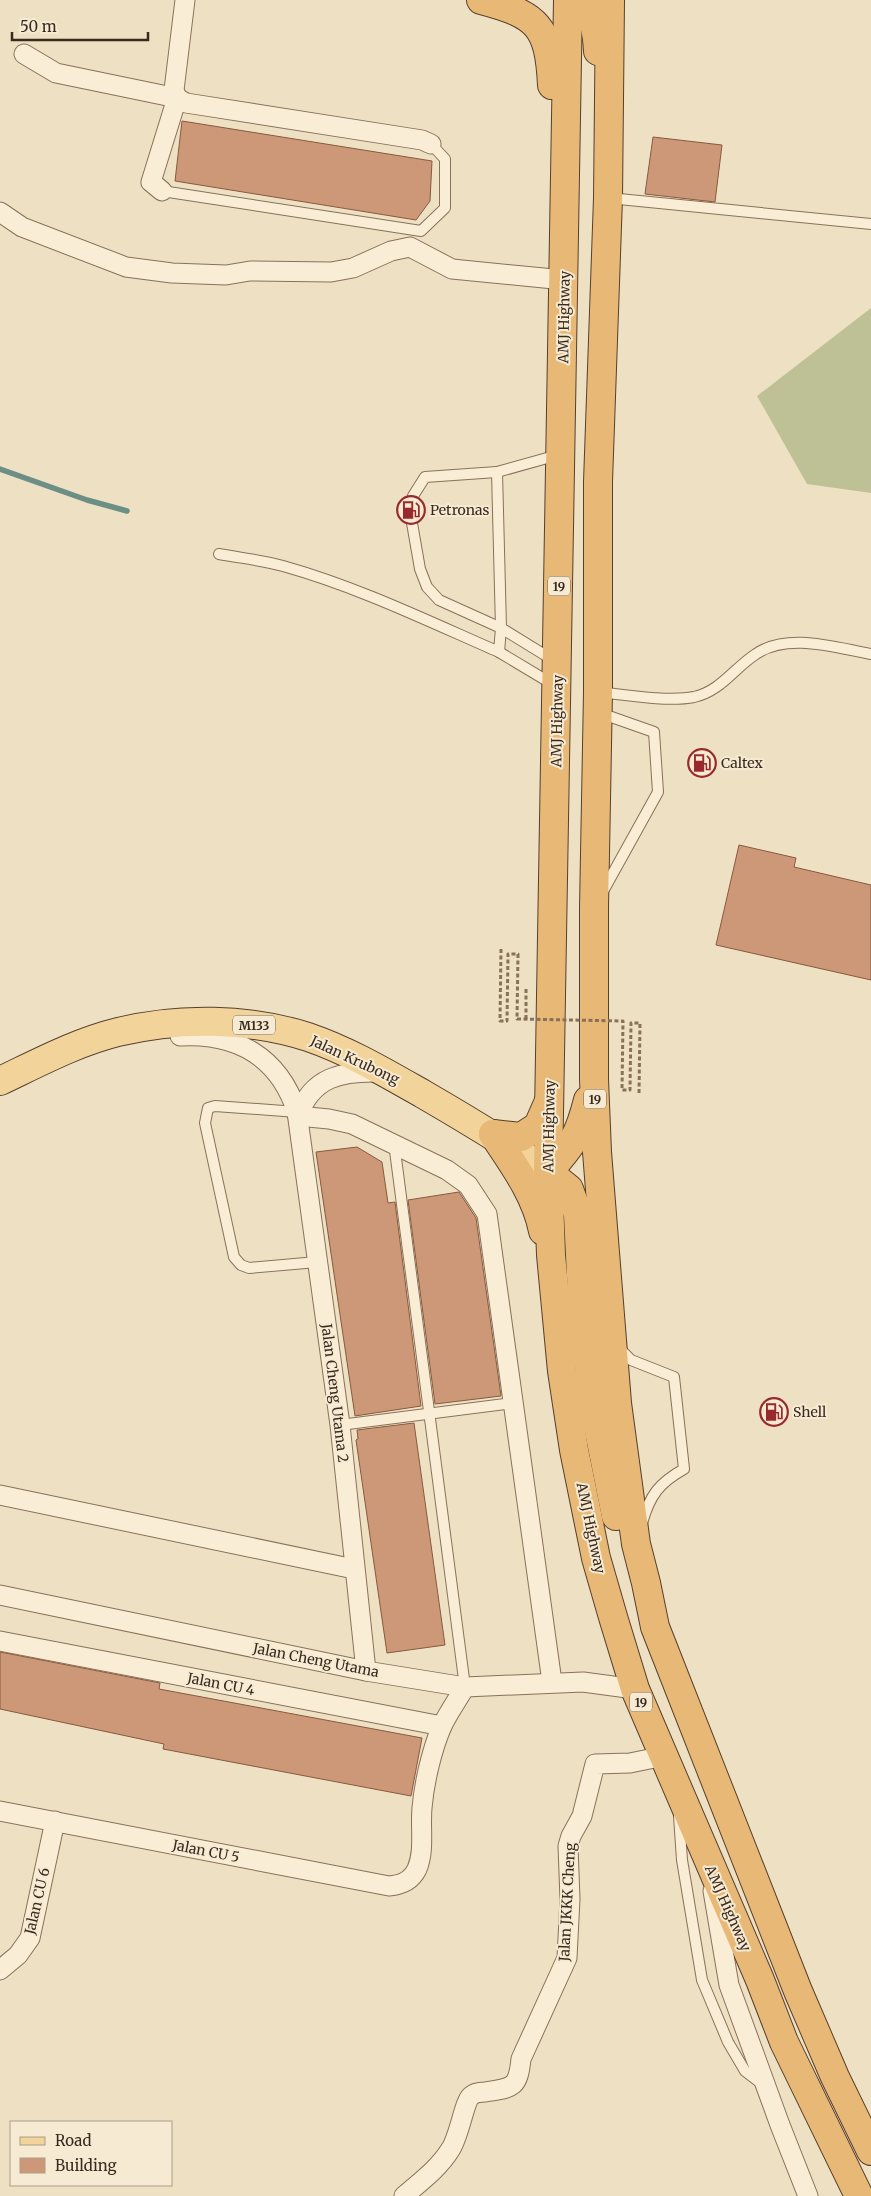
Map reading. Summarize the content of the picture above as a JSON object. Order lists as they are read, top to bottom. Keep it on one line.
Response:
{"streets":{"highway":["AMJ Highway","19"],"main road":["M133","Jalan Krubong"],"street":["Jalan Cheng Utama 2","Jalan Cheng Utama","Jalan CU 4","Jalan CU 5","Jalan CU 6","Jalan JKKK Cheng"]},"crossings":[["AMJ Highway","Jalan Krubong"],["AMJ Highway","Jalan Cheng Utama"],["AMJ Highway","Jalan JKKK Cheng"],["Jalan Krubong","Jalan Cheng Utama 2"],["Jalan Cheng Utama 2","Jalan Cheng Utama"],["Jalan CU 4","Jalan CU 5"],["Jalan CU 5","Jalan CU 6"]],"places":{"fuel station":["Petronas","Caltex","Shell"]},"legend":["Road","Building"],"scale_bar":"50 m"}
